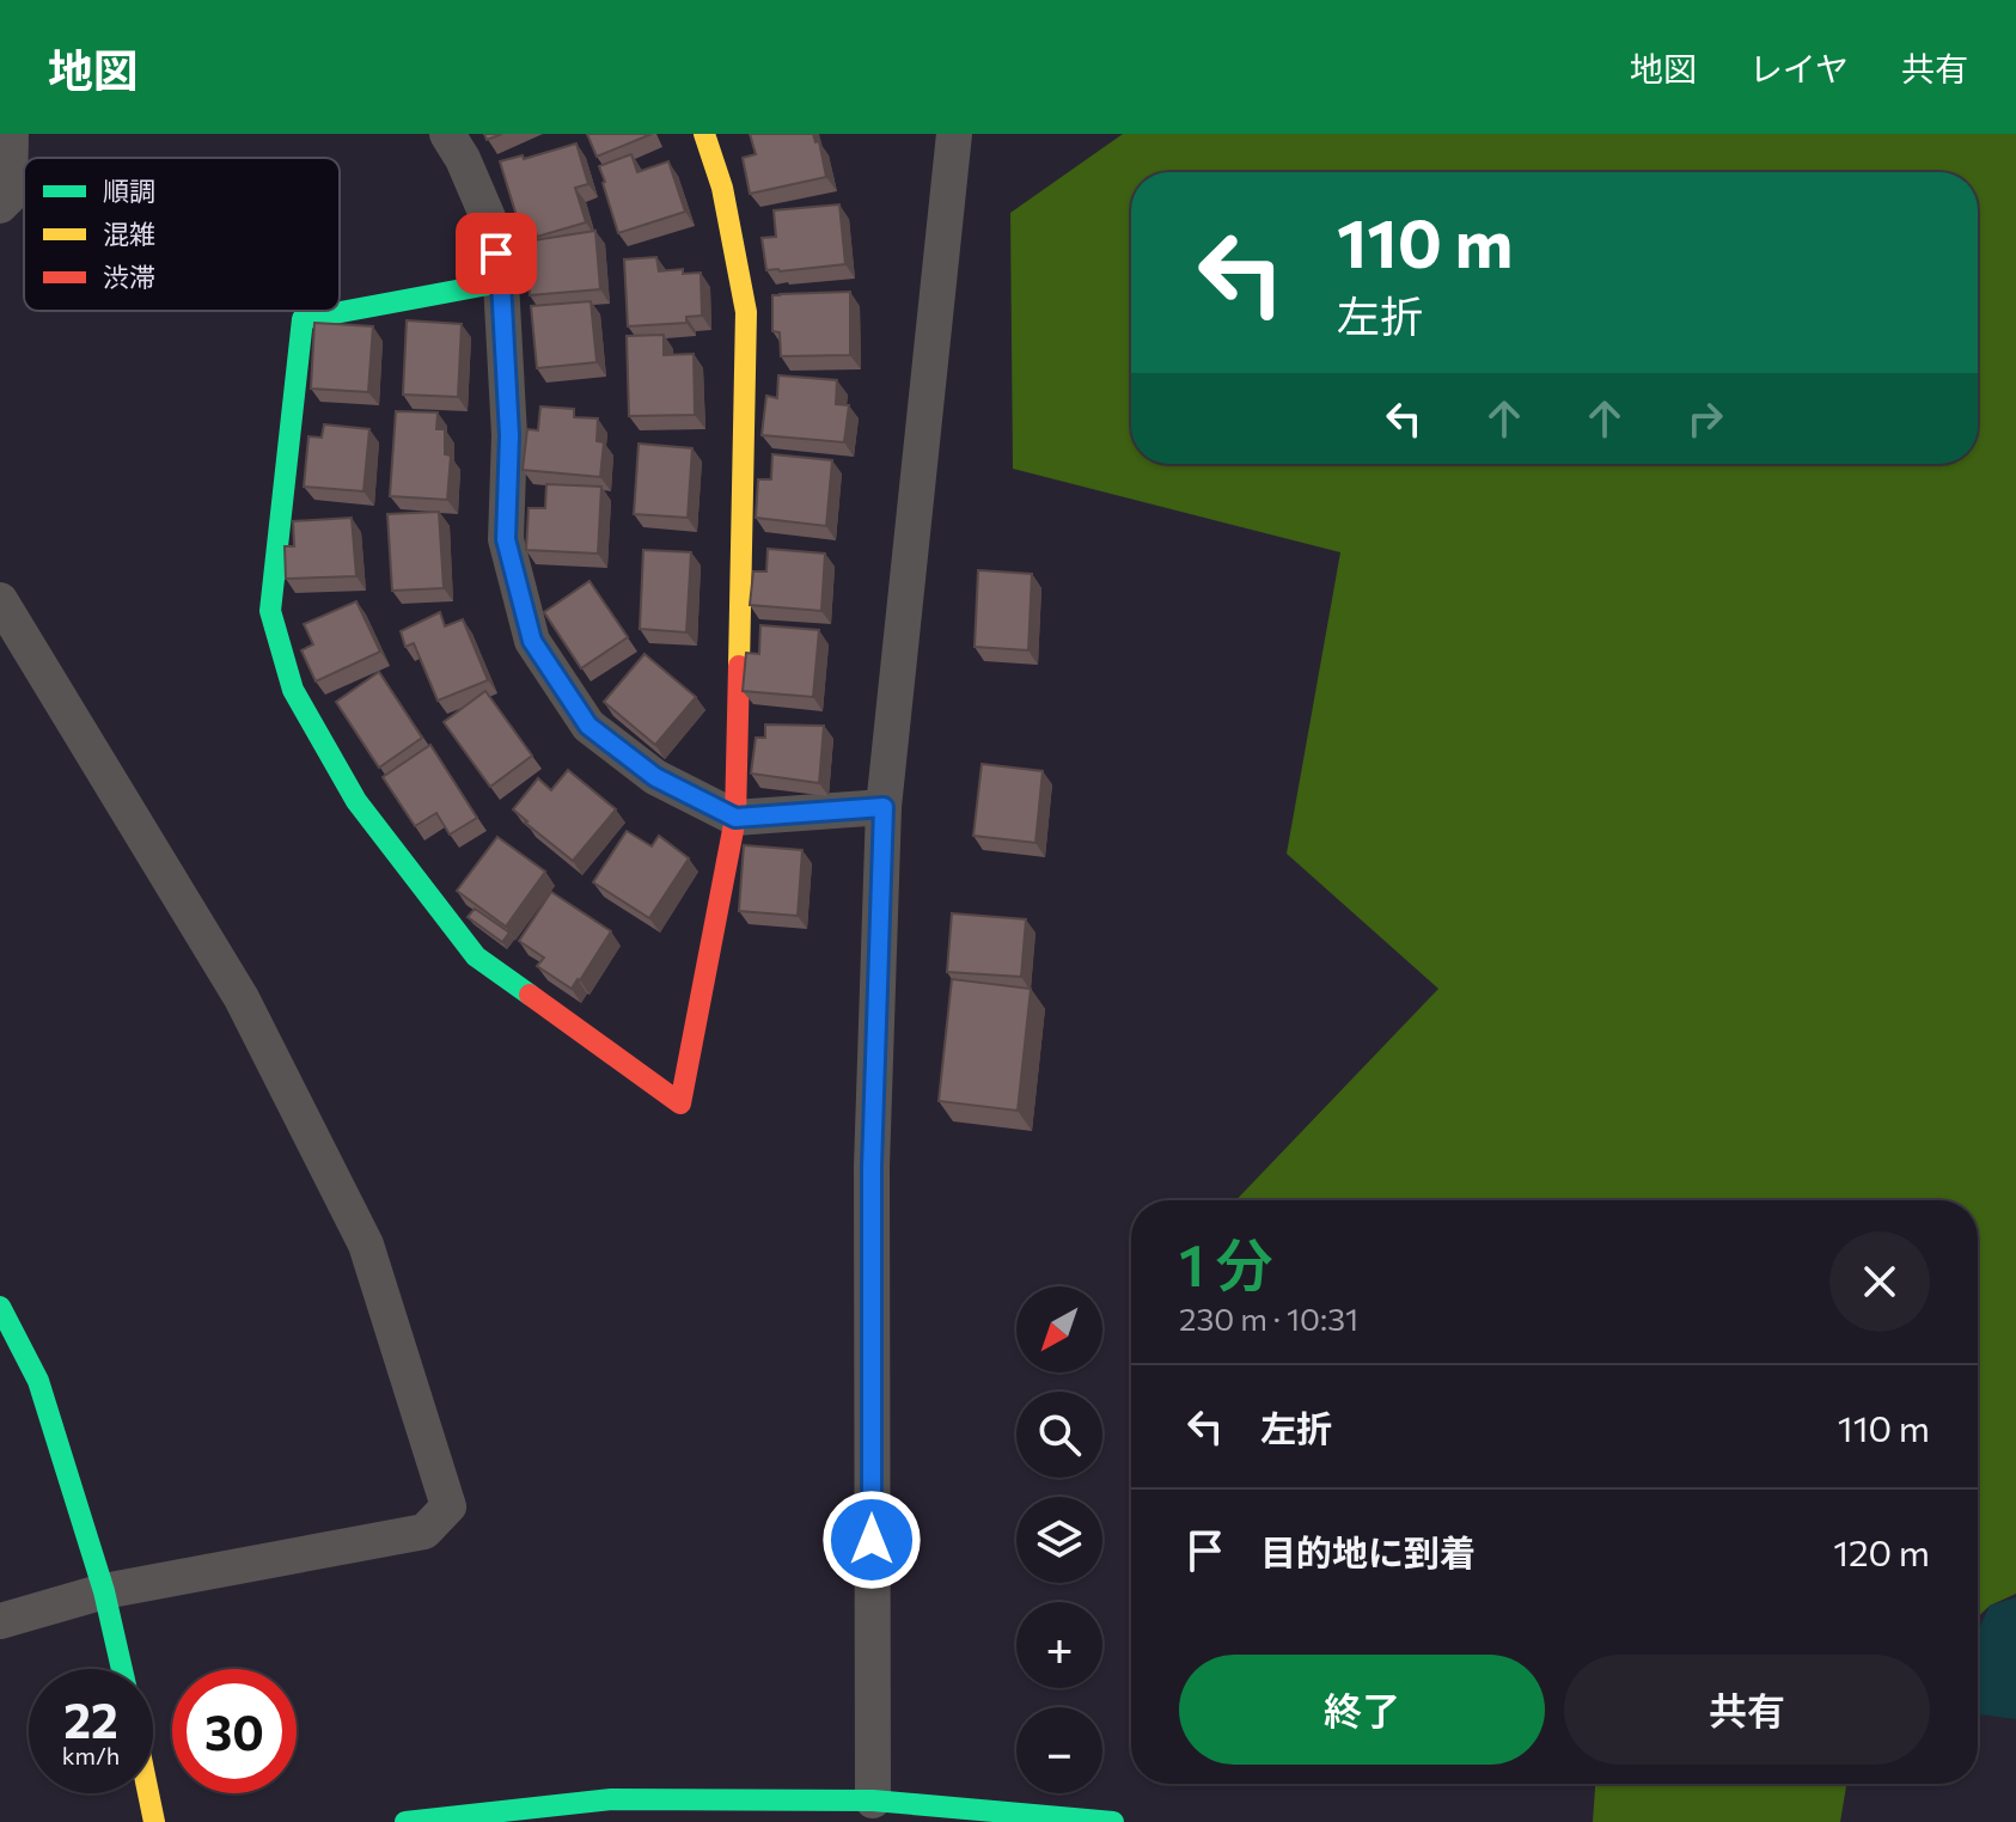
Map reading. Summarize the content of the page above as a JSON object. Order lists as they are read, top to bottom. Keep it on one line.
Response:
{"legend":["順調","混雑","渋滞"],"north":"bottom left","page":{"header":"地図","nav":["地図","レイヤ","共有"],"turn":["110 m","左折"],"heading":["1 分","230 m · 10:31"],"map_buttons":["+","−"],"list":[{"name":"左折","value":"110 m"},{"name":"目的地に到着","value":"120 m"}],"buttons":["終了","共有"],"speed":"22 km/h","limit":"30"}}
